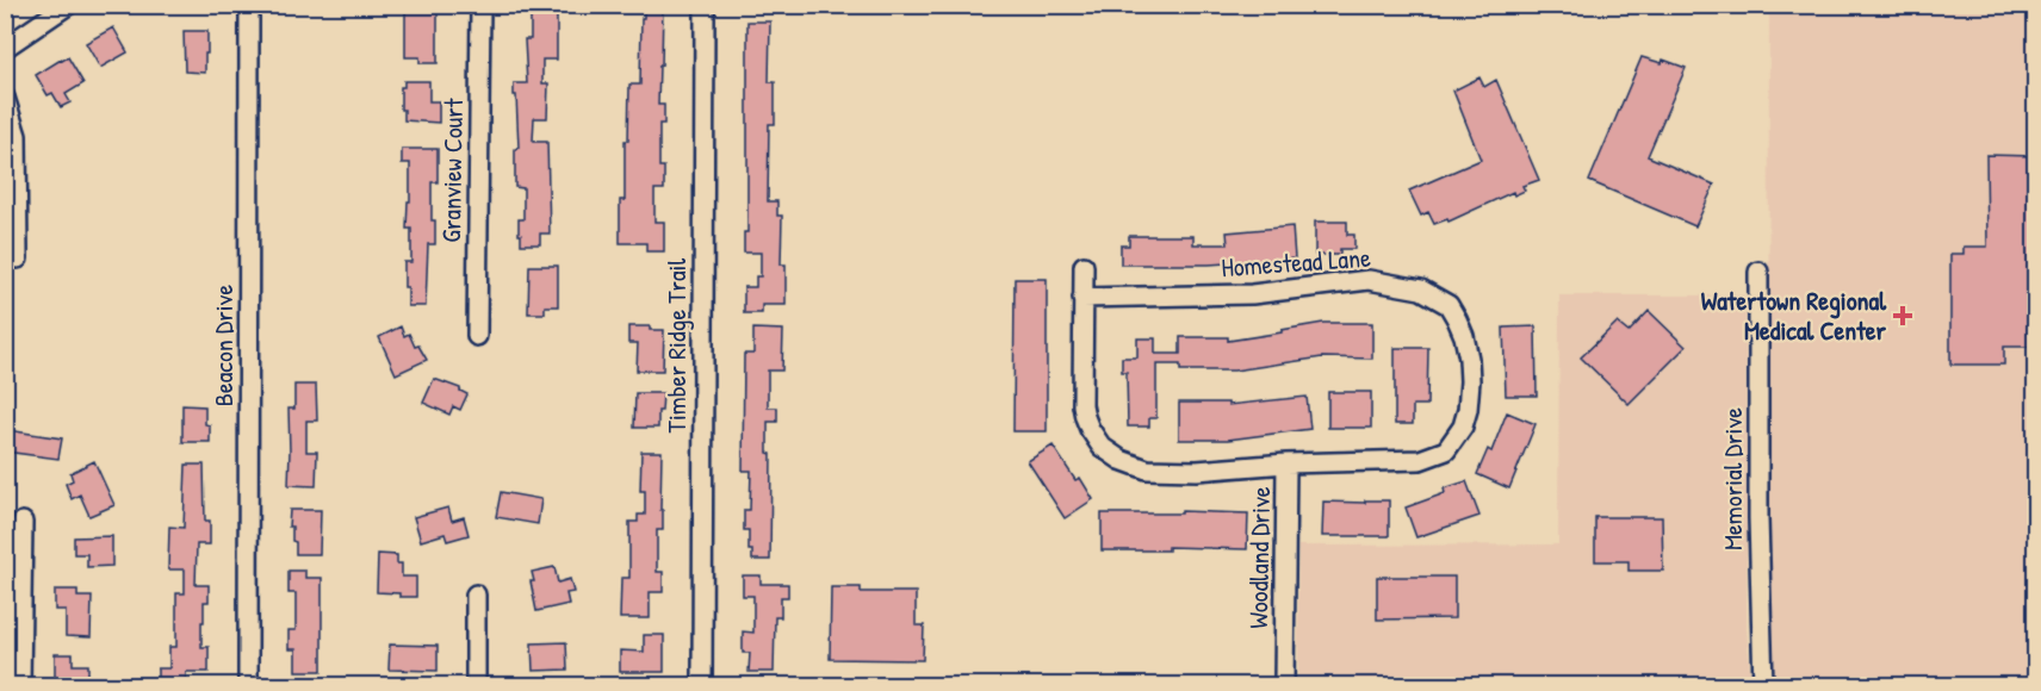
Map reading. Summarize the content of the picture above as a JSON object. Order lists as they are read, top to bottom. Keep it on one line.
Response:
{"streets":{"street":["Granview Court","Homestead Lane","Beacon Drive","Timber Ridge Trail","Memorial Drive","Woodland Drive"]},"crossings":[["Homestead Lane","Woodland Drive"]],"places":{"health":["Watertown Regional Medical Center"]}}
